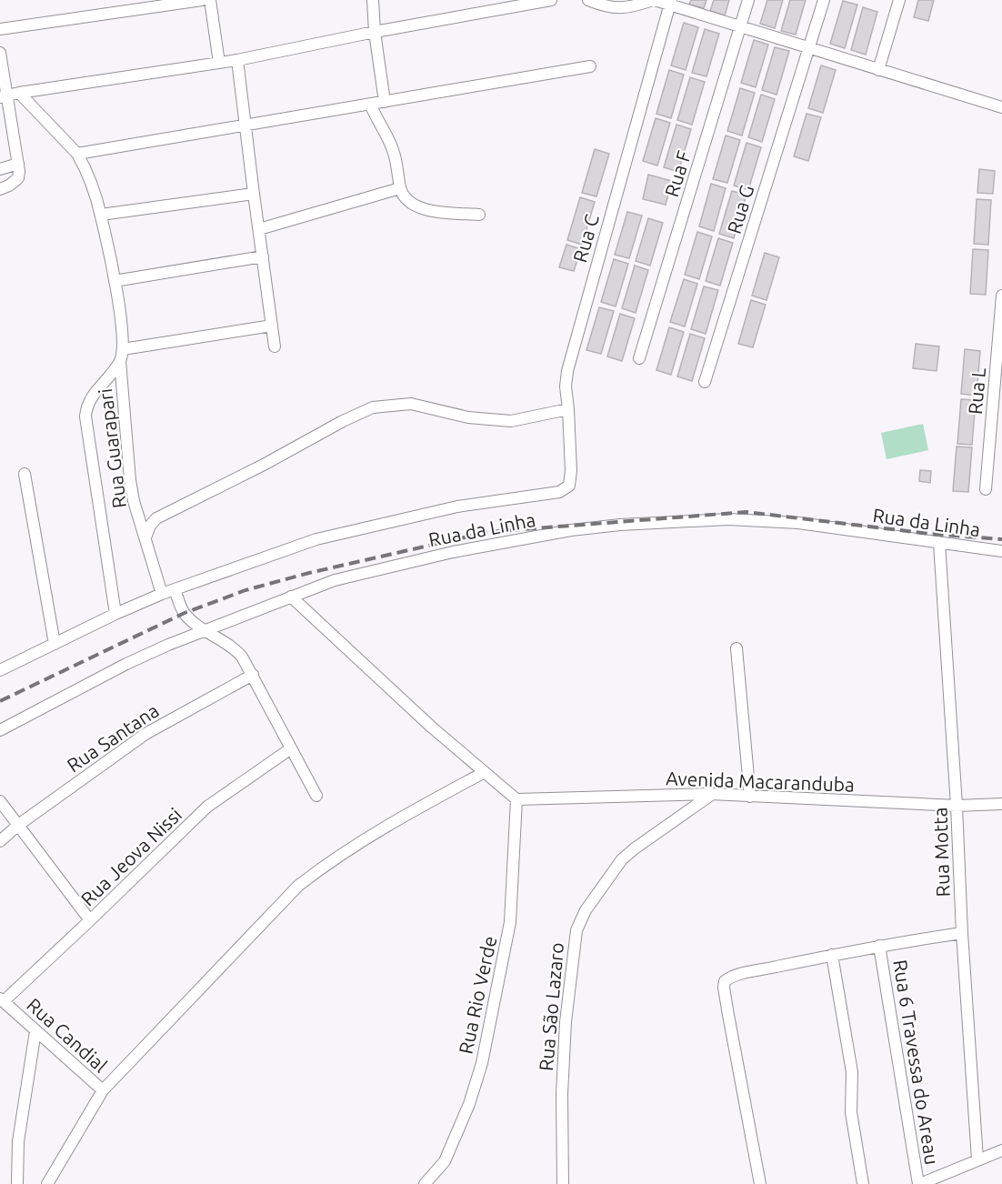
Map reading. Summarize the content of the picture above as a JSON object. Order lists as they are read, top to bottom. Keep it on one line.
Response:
{"streets":{"street":["Rua F","Rua G","Rua C","Rua L","Rua Guarapari","Rua da Linha","Rua Santana","Avenida Macaranduba","Rua Motta","Rua Jeova Nissi","Rua Rio Verde","Rua São Lazaro","Rua Candial","Rua 6 Travessa do Areau"]},"crossings":[["Rua da Linha","Rua Motta"],["Avenida Macaranduba","Rua Motta"],["Avenida Macaranduba","Rua Rio Verde"],["Avenida Macaranduba","Rua São Lazaro"],["Rua Jeova Nissi","Rua Candial"]]}
